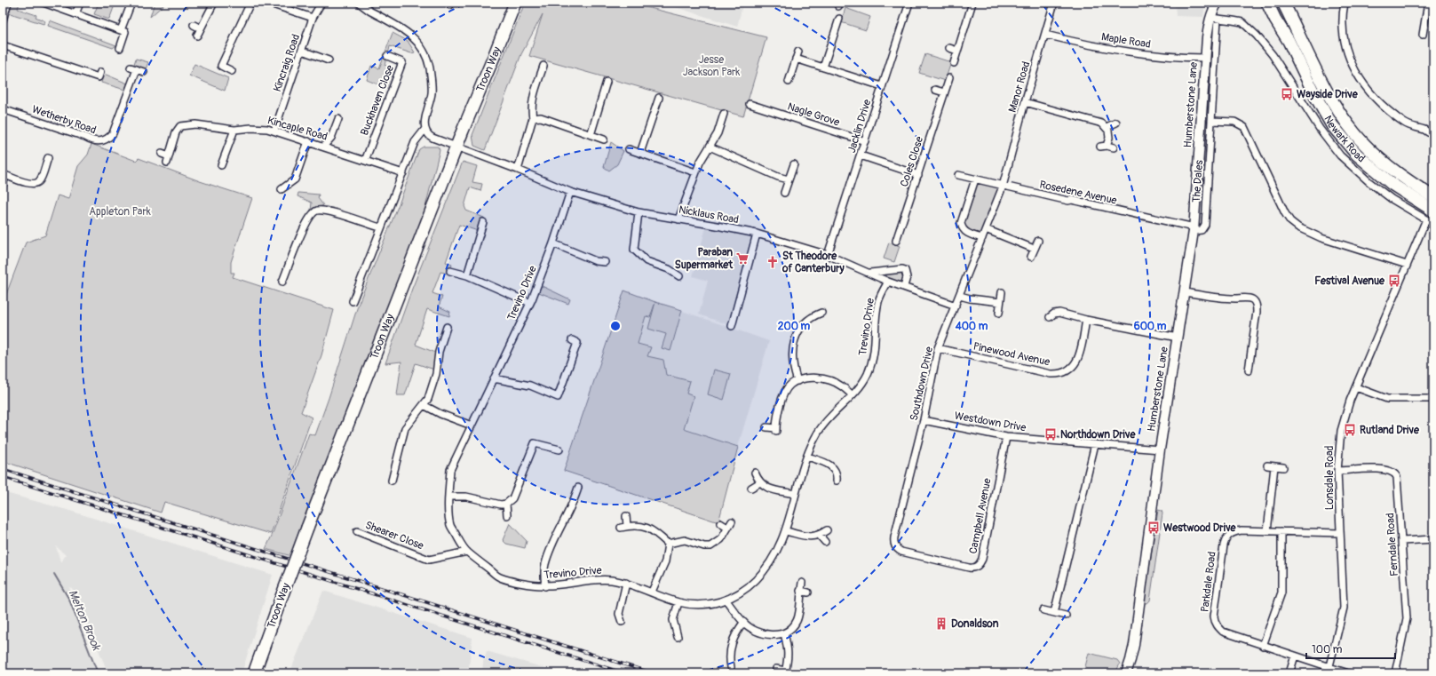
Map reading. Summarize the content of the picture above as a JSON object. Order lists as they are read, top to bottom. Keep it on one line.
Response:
{"streets":{"highway":["Troon Way","Newark Road"],"street":["Maple Road","Kincraig Road","Manor Road","Buckhaven Close","Humberstone Lane","Nagle Grove","Wetherby Road","Jacklin Drive","Kincaple Road","Coles Close","The Dales","Rosedene Avenue","Nicklaus Road","Trevino Drive","Pinewood Avenue","Southdown Drive","Westdown Drive","Lonsdale Road","Campbell Avenue","Shearer Close","Ferndale Road","Parkdale Road"]},"crossings":[["Maple Road","Manor Road"],["Maple Road","Humberstone Lane"],["Kincraig Road","Kincaple Road"],["Troon Way","Nicklaus Road"],["Manor Road","Southdown Drive"],["Buckhaven Close","Kincaple Road"],["Humberstone Lane","The Dales"],["Humberstone Lane","Rosedene Avenue"],["Humberstone Lane","Westdown Drive"],["Nagle Grove","Jacklin Drive"],["Jacklin Drive","Nicklaus Road"],["Newark Road","Lonsdale Road"],["The Dales","Rosedene Avenue"],["Rosedene Avenue","Southdown Drive"],["Nicklaus Road","Trevino Drive"],["Nicklaus Road","Southdown Drive"],["Trevino Drive","Shearer Close"],["Pinewood Avenue","Southdown Drive"],["Southdown Drive","Westdown Drive"],["Southdown Drive","Campbell Avenue"],["Westdown Drive","Campbell Avenue"],["Lonsdale Road","Ferndale Road"],["Lonsdale Road","Parkdale Road"]],"water":["Melton Brook"],"parks":["Jesse Jackson Park","Appleton Park"],"places":{"bus stop":["Wayside Drive","Festival Avenue","Rutland Drive","Northdown Drive","Westwood Drive"],"supermarket":["Paraban Supermarket"],"church":["St Theodore of Canterbury"],"building":["Donaldson"]},"scale_bar":"100 m","rings":["200 m","400 m","600 m"]}
